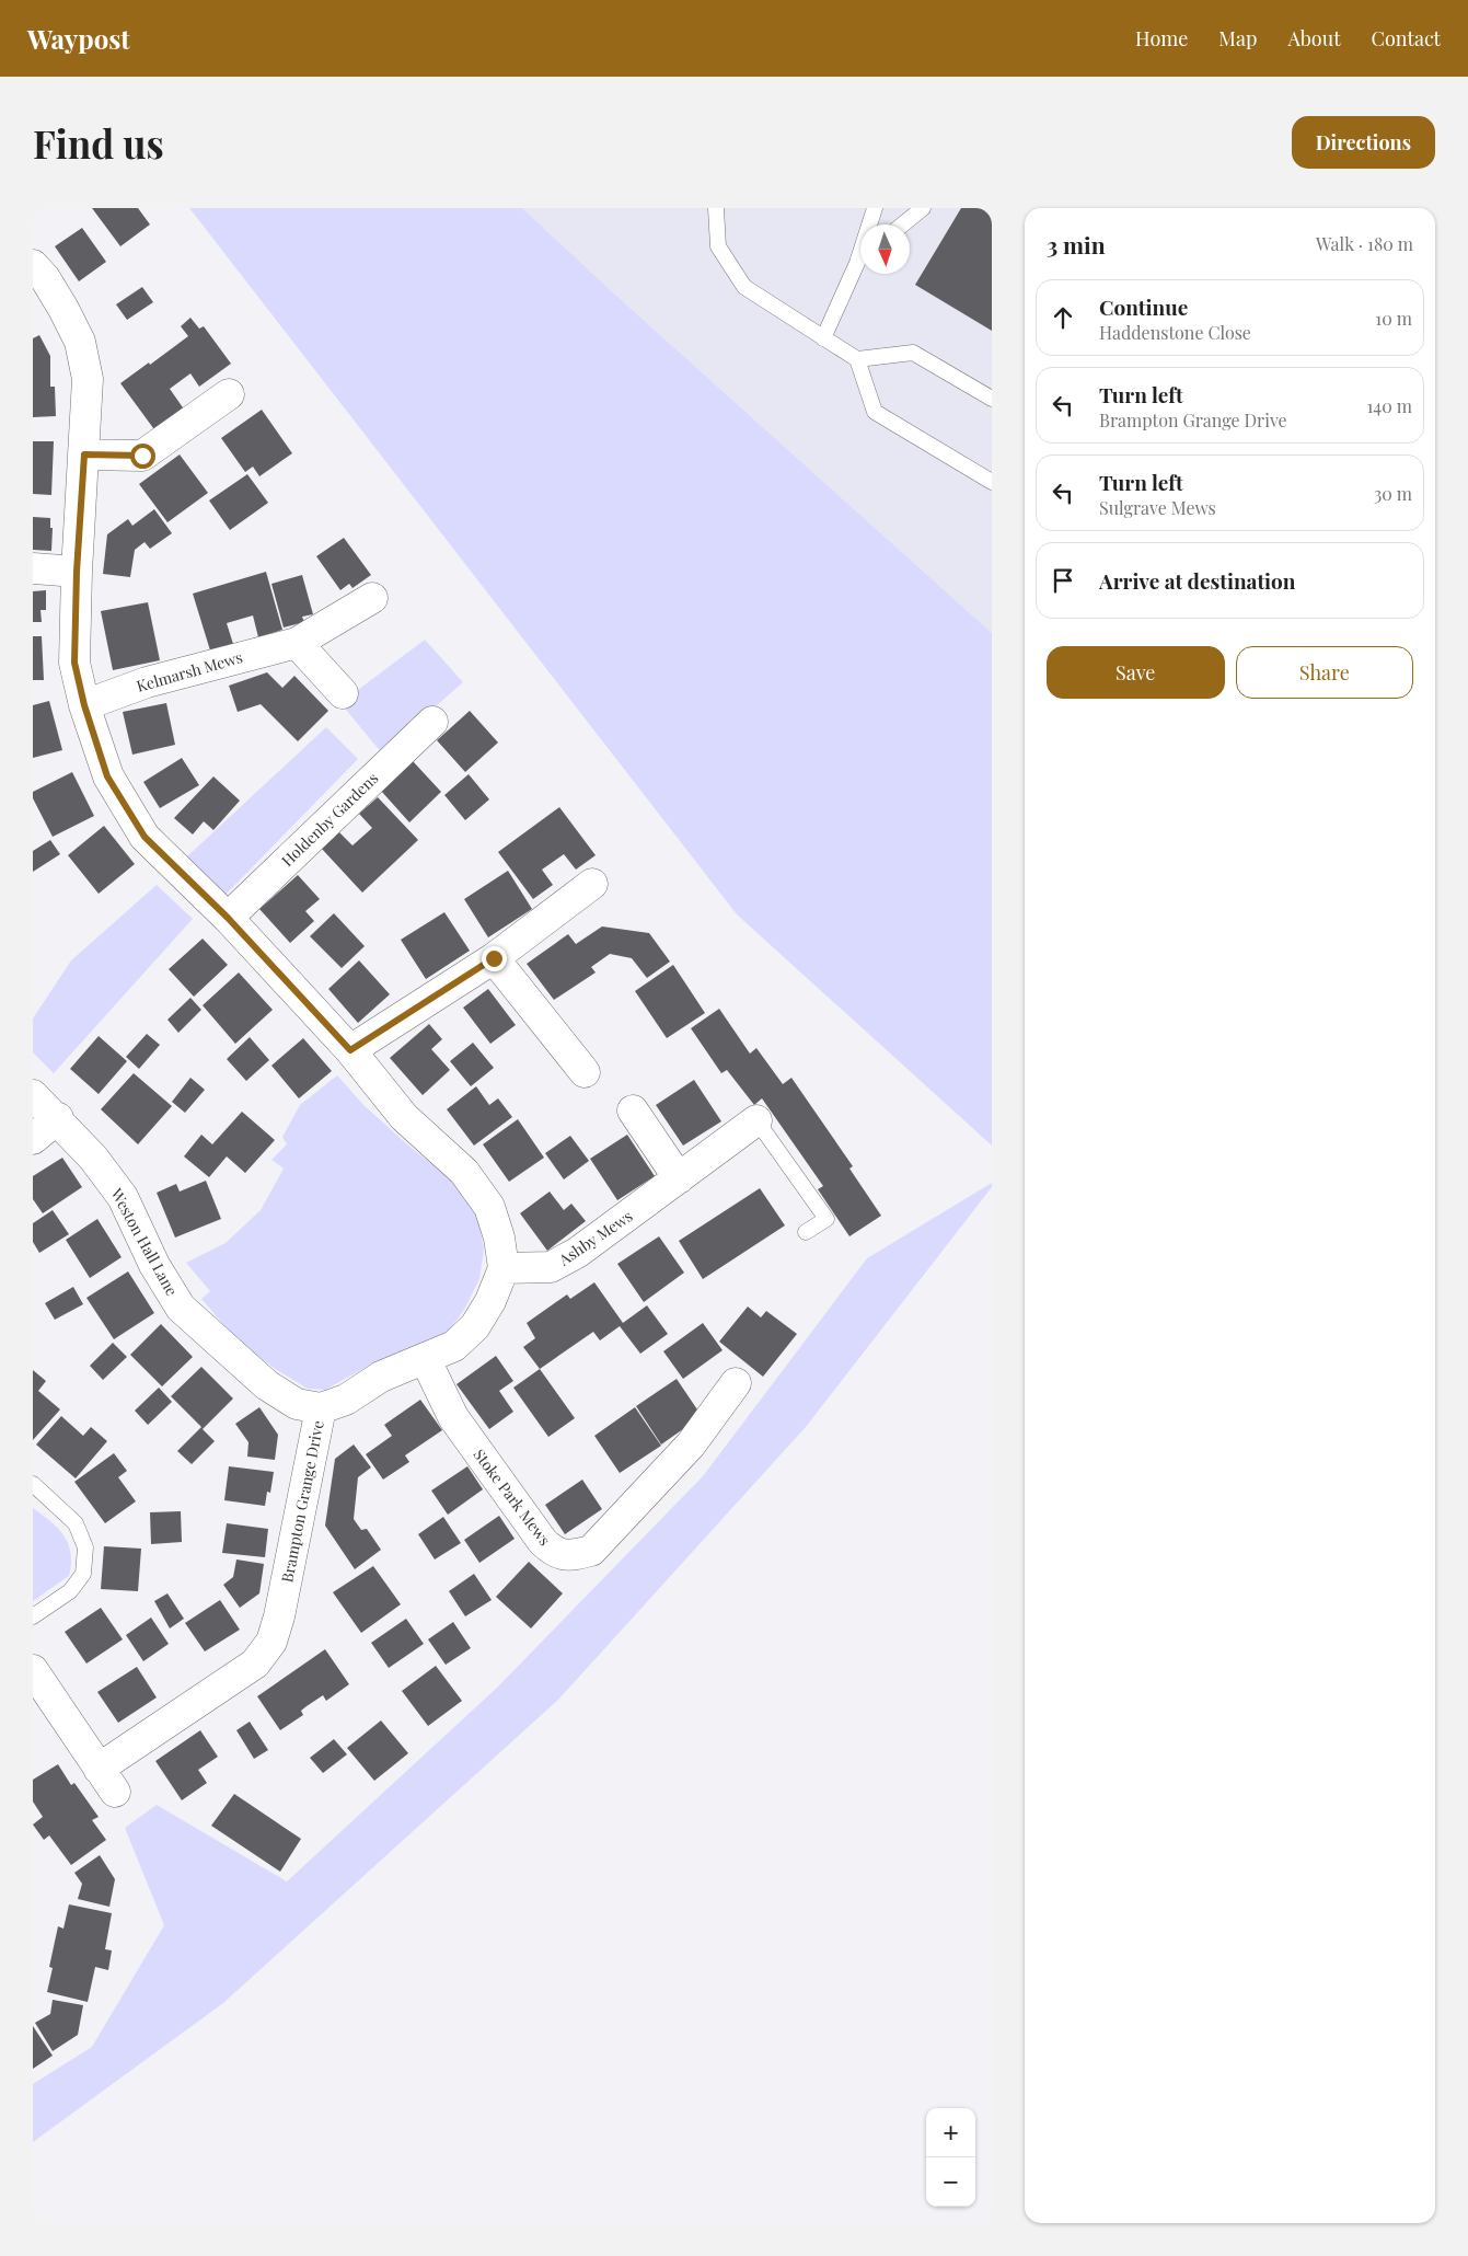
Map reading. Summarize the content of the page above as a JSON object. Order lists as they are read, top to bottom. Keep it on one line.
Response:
{"streets":{"street":["Kelmarsh Mews","Holdenby Gardens","Ashby Mews","Weston Hall Lane","Stoke Park Mews","Brampton Grange Drive"]},"crossings":[["Kelmarsh Mews","Brampton Grange Drive"],["Holdenby Gardens","Brampton Grange Drive"],["Ashby Mews","Brampton Grange Drive"],["Weston Hall Lane","Brampton Grange Drive"],["Stoke Park Mews","Brampton Grange Drive"]],"north":"bottom","page":{"header":"Waypost","nav":["Home","Map","About","Contact"],"buttons":["Directions",["Save","Share"]],"title":"Find us","heading":["3 min","Walk · 180 m"],"list":[["Continue","Haddenstone Close","10 m"],["Turn left","Brampton Grange Drive","140 m"],["Turn left","Sulgrave Mews","30 m"],"Arrive at destination"],"map_buttons":["+","−"]}}
